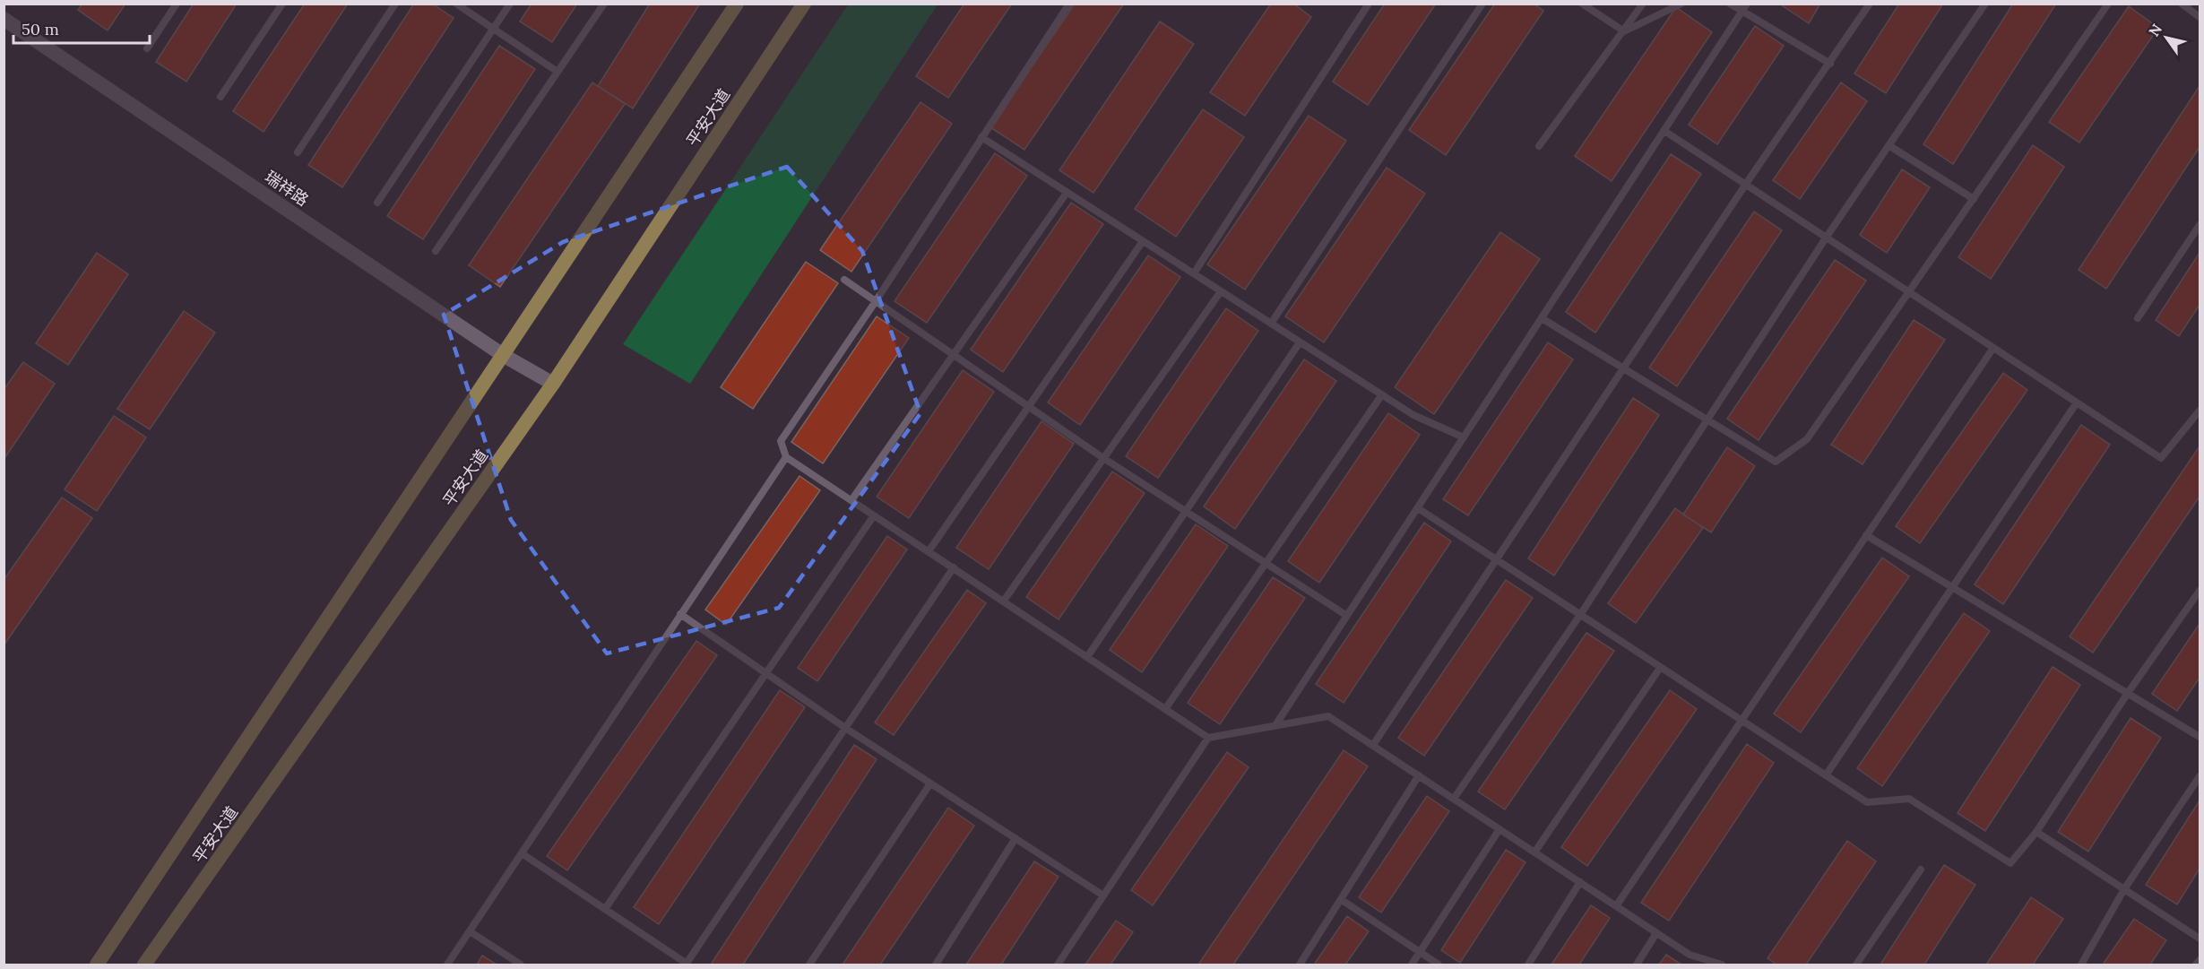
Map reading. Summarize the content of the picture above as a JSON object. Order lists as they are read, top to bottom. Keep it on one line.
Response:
{"streets":{"main road":["平安大道"],"street":["瑞祥路"]},"crossings":[["平安大道","瑞祥路"]],"scale_bar":"50 m","north":"top left"}
